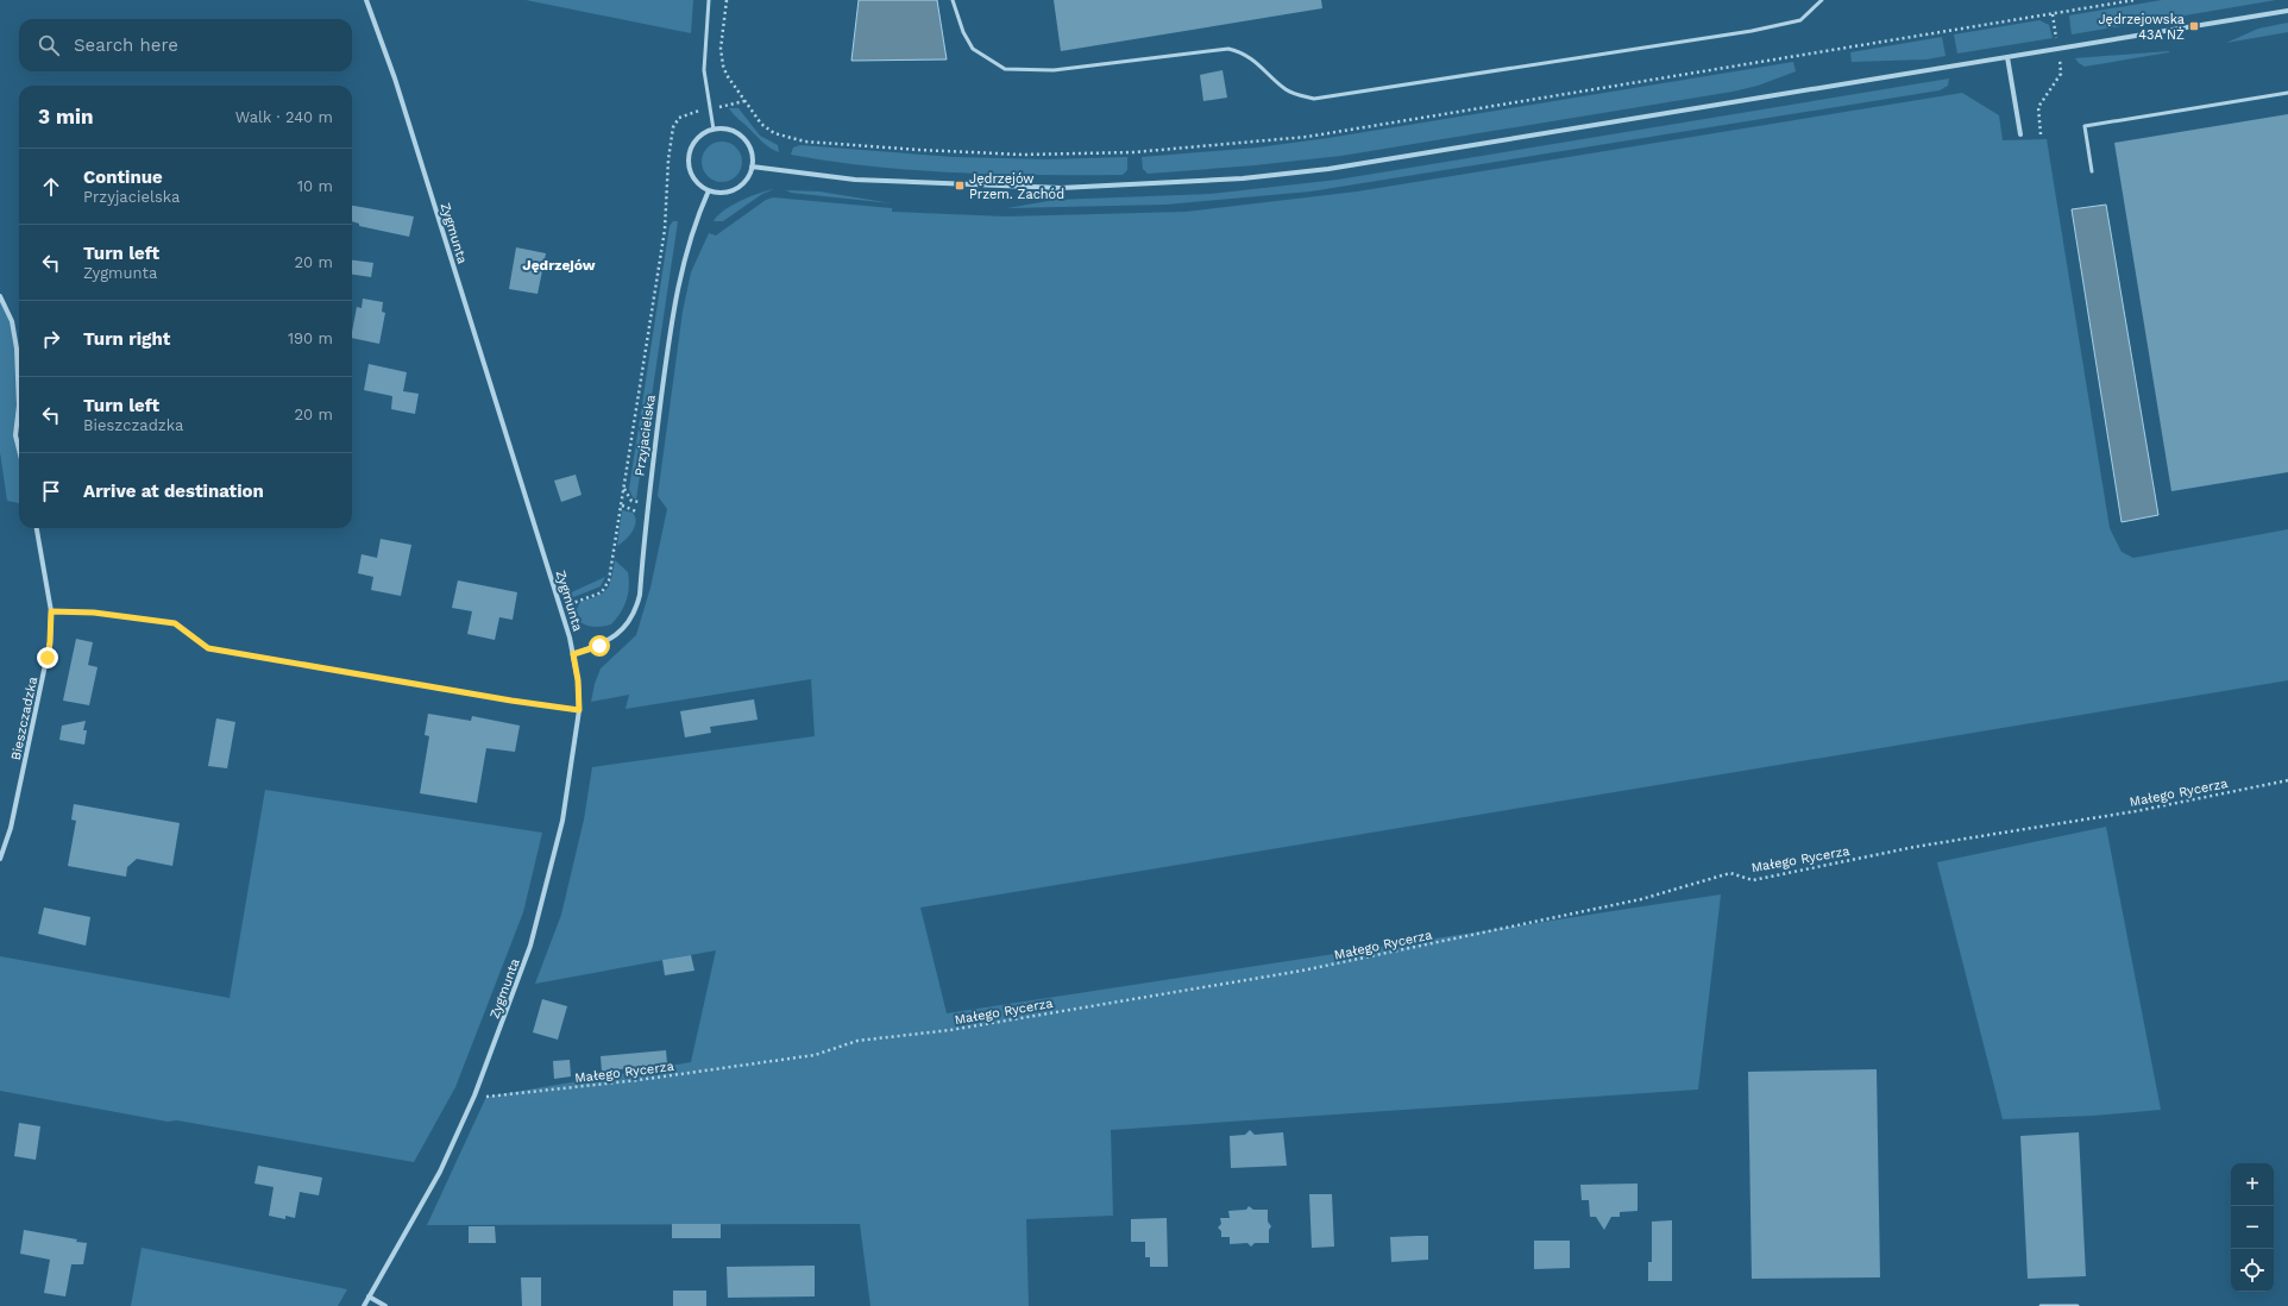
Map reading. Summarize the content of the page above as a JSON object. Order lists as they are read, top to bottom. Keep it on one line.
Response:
{"streets":{"street":["Zygmunta","Przyjacielska","Bieszczadzka"],"path":["Małego Rycerza"]},"crossings":[["Zygmunta","Przyjacielska"],["Zygmunta","Małego Rycerza"]],"districts":["Jędrzejów"],"places":{"transit":["Jędrzejowska 43A NŻ","Jędrzejów Przem. Zachód"]},"page":{"search":"Search here","heading":["3 min","Walk · 240 m"],"list":[["Continue","Przyjacielska","10 m"],["Turn left","Zygmunta","20 m"],["Turn right","190 m"],["Turn left","Bieszczadzka","20 m"],"Arrive at destination"],"map_buttons":["+","−"]}}
